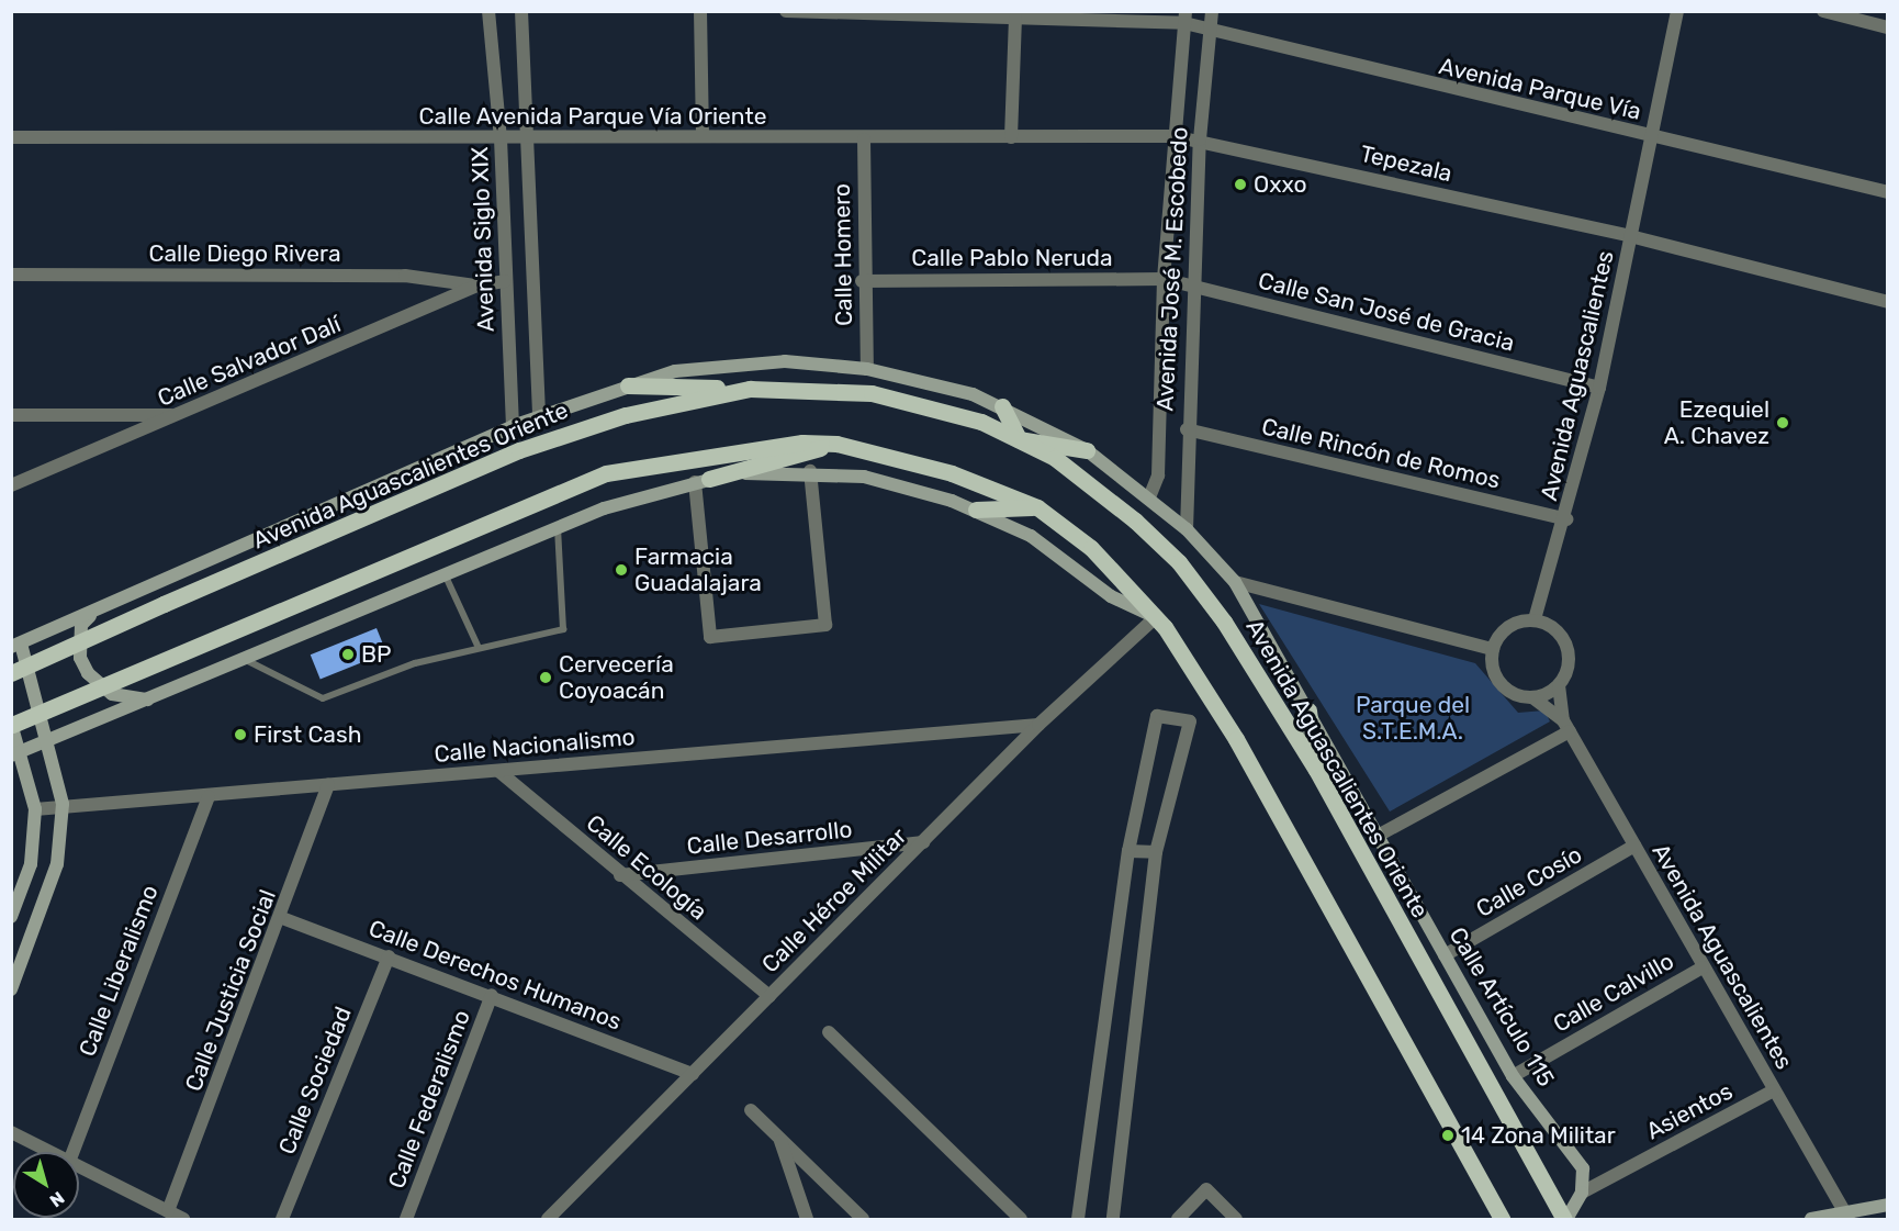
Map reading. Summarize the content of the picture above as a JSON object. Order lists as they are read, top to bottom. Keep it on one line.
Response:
{"streets":{"main road":["Avenida Aguascalientes Oriente"],"street":["Avenida Parque Vía","Calle Avenida Parque Vía Oriente","Tepezala","Avenida Siglo XIX","Calle Diego Rivera","Calle Homero","Calle Pablo Neruda","Avenida José M. Escobedo","Calle San José de Gracia","Calle Salvador Dalí","Avenida Aguascalientes","Calle Rincón de Romos","Calle Nacionalismo","Calle Desarrollo","Calle Ecología","Calle Cosío","Calle Héroe Militar","Calle Liberalismo","Calle Derechos Humanos","Calle Justicia Social","Calle Calvillo","Calle Artículo 115","Calle Sociedad","Calle Federalismo","Asientos"]},"crossings":[["Avenida Parque Vía","Avenida José M. Escobedo"],["Avenida Parque Vía","Avenida Aguascalientes"],["Calle Avenida Parque Vía Oriente","Tepezala"],["Calle Avenida Parque Vía Oriente","Avenida Siglo XIX"],["Calle Avenida Parque Vía Oriente","Calle Homero"],["Calle Avenida Parque Vía Oriente","Avenida José M. Escobedo"],["Tepezala","Avenida José M. Escobedo"],["Tepezala","Avenida Aguascalientes"],["Avenida Siglo XIX","Calle Salvador Dalí"],["Avenida Siglo XIX","Avenida Aguascalientes Oriente"],["Avenida Siglo XIX","Calle Artículo 115"],["Calle Diego Rivera","Calle Salvador Dalí"],["Calle Homero","Calle Pablo Neruda"],["Calle Homero","Calle Artículo 115"],["Calle Pablo Neruda","Avenida José M. Escobedo"],["Calle Pablo Neruda","Calle San José de Gracia"],["Avenida José M. Escobedo","Calle San José de Gracia"],["Avenida José M. Escobedo","Calle Rincón de Romos"],["Avenida José M. Escobedo","Calle Artículo 115"],["Calle San José de Gracia","Avenida Aguascalientes"],["Avenida Aguascalientes","Calle Rincón de Romos"],["Avenida Aguascalientes","Calle Cosío"],["Avenida Aguascalientes","Calle Calvillo"],["Avenida Aguascalientes","Asientos"],["Avenida Aguascalientes Oriente","Calle Artículo 115"],["Calle Nacionalismo","Calle Ecología"],["Calle Nacionalismo","Calle Héroe Militar"],["Calle Nacionalismo","Calle Liberalismo"],["Calle Nacionalismo","Calle Justicia Social"],["Calle Desarrollo","Calle Ecología"],["Calle Desarrollo","Calle Héroe Militar"],["Calle Ecología","Calle Héroe Militar"],["Calle Cosío","Calle Artículo 115"],["Calle Héroe Militar","Calle Derechos Humanos"],["Calle Derechos Humanos","Calle Justicia Social"],["Calle Derechos Humanos","Calle Sociedad"],["Calle Derechos Humanos","Calle Federalismo"],["Calle Calvillo","Calle Artículo 115"],["Calle Artículo 115","Asientos"]],"parks":["Parque del S.T.E.M.A."],"places":["Oxxo","Ezequiel A. Chavez","Farmacia Guadalajara","BP","Cervecería Coyoacán","First Cash","14 Zona Militar"],"north":"bottom right"}
